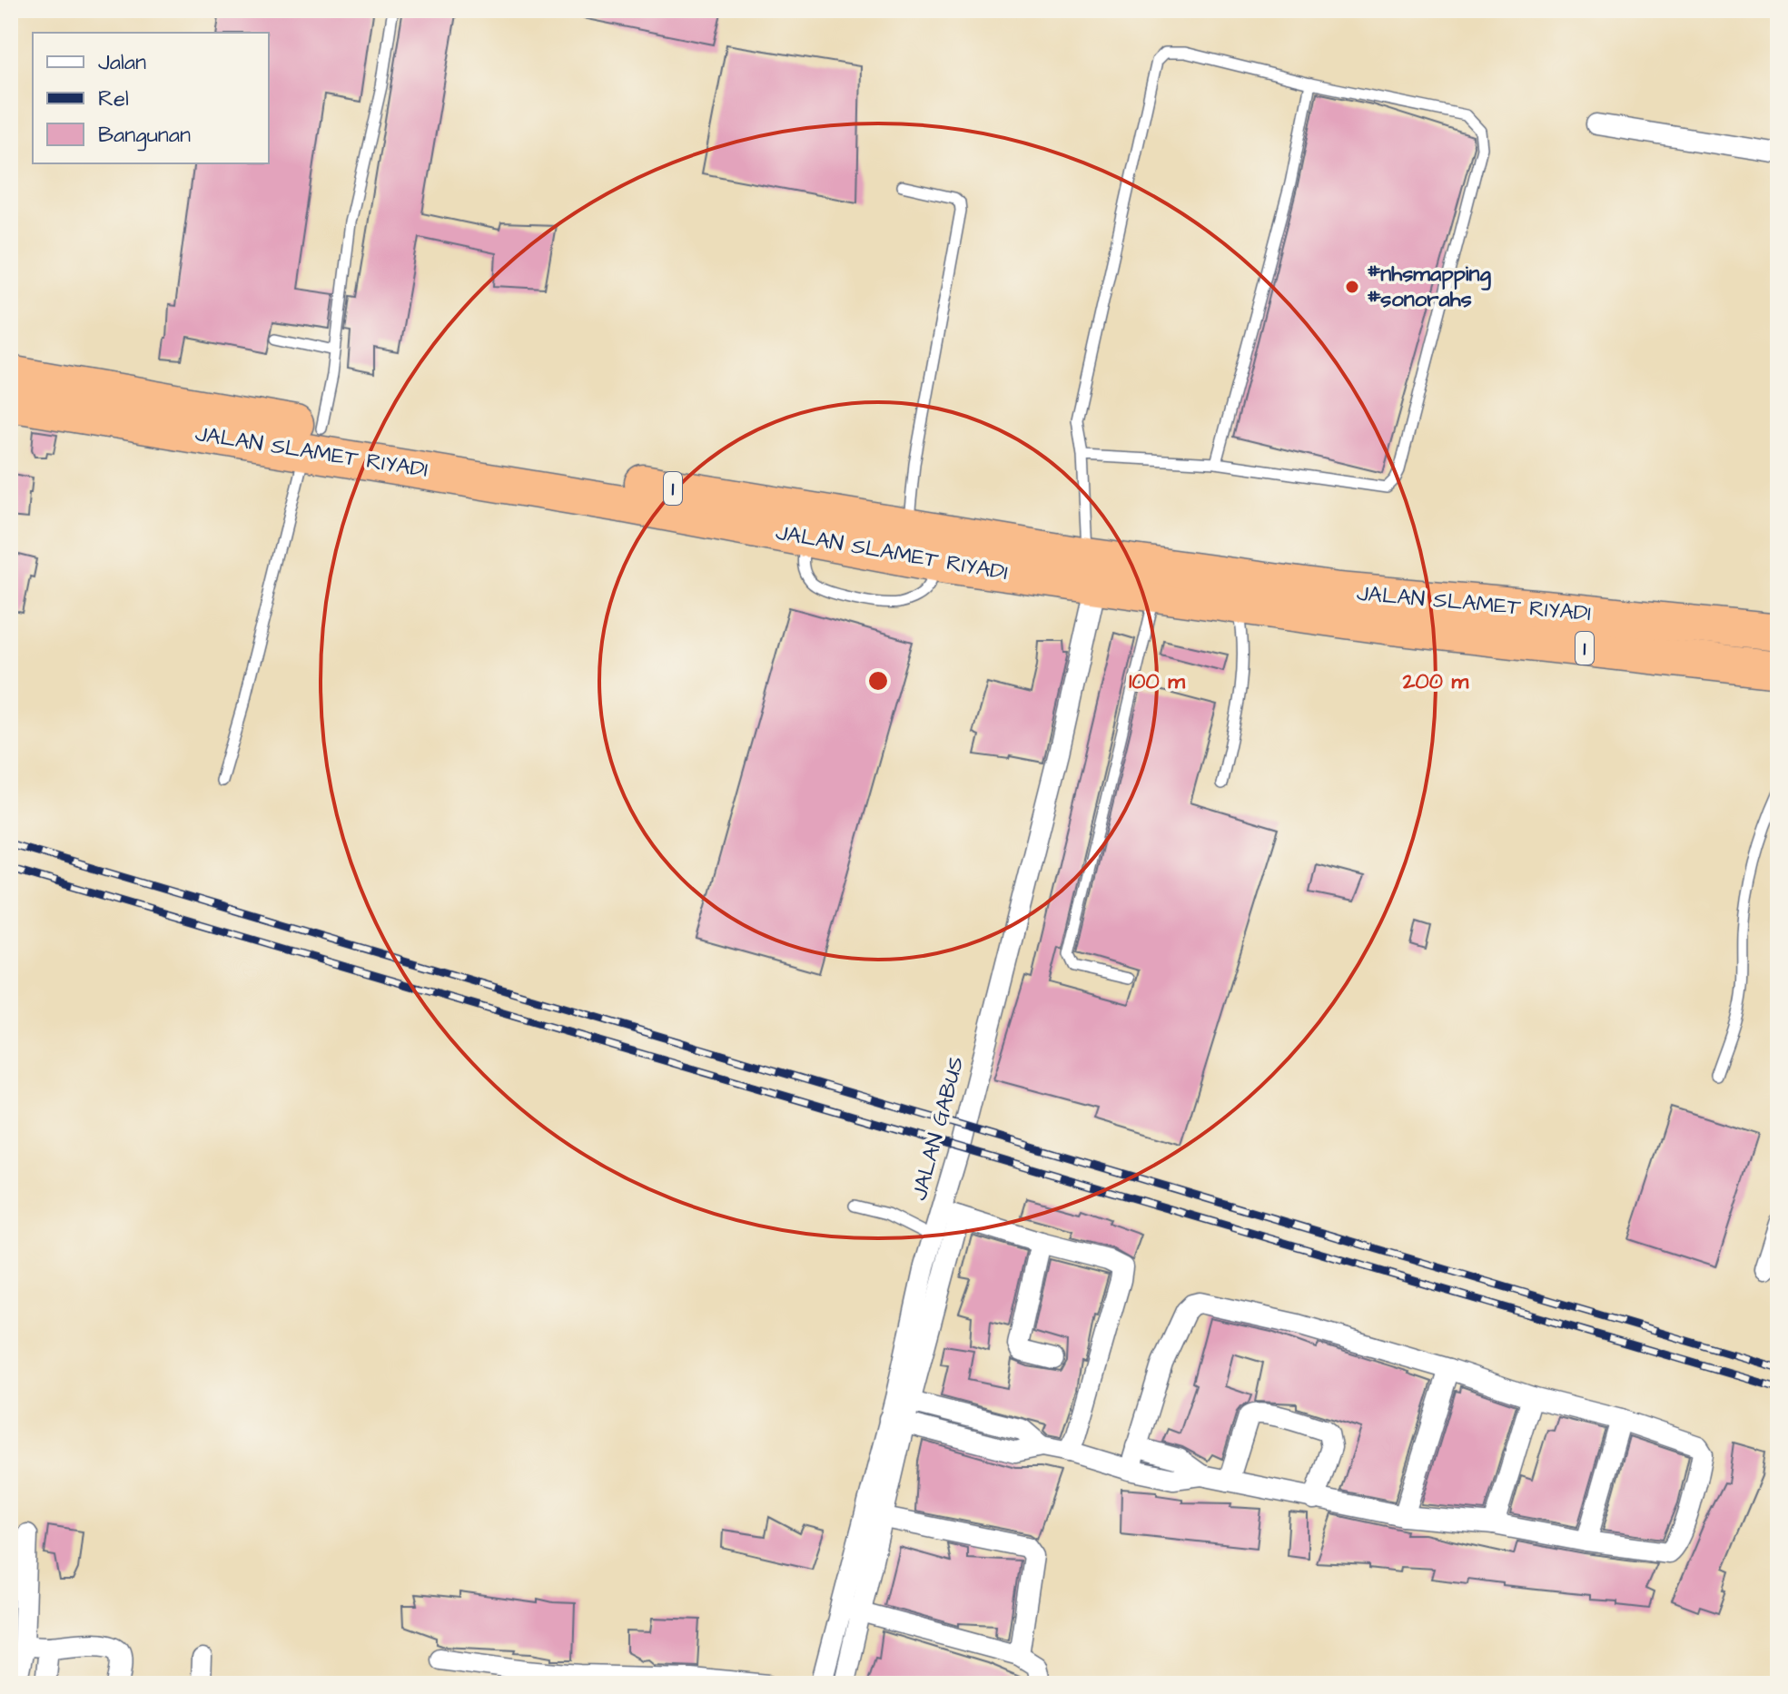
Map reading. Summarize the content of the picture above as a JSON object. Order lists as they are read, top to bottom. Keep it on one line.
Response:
{"streets":{"highway":["JALAN SLAMET RIYADI","1"],"street":["JALAN GABUS"]},"crossings":[["JALAN SLAMET RIYADI","JALAN GABUS"]],"places":["#nhsmapping #sonorahs"],"legend":["Jalan","Rel","Bangunan"],"rings":["100 m","200 m"]}
